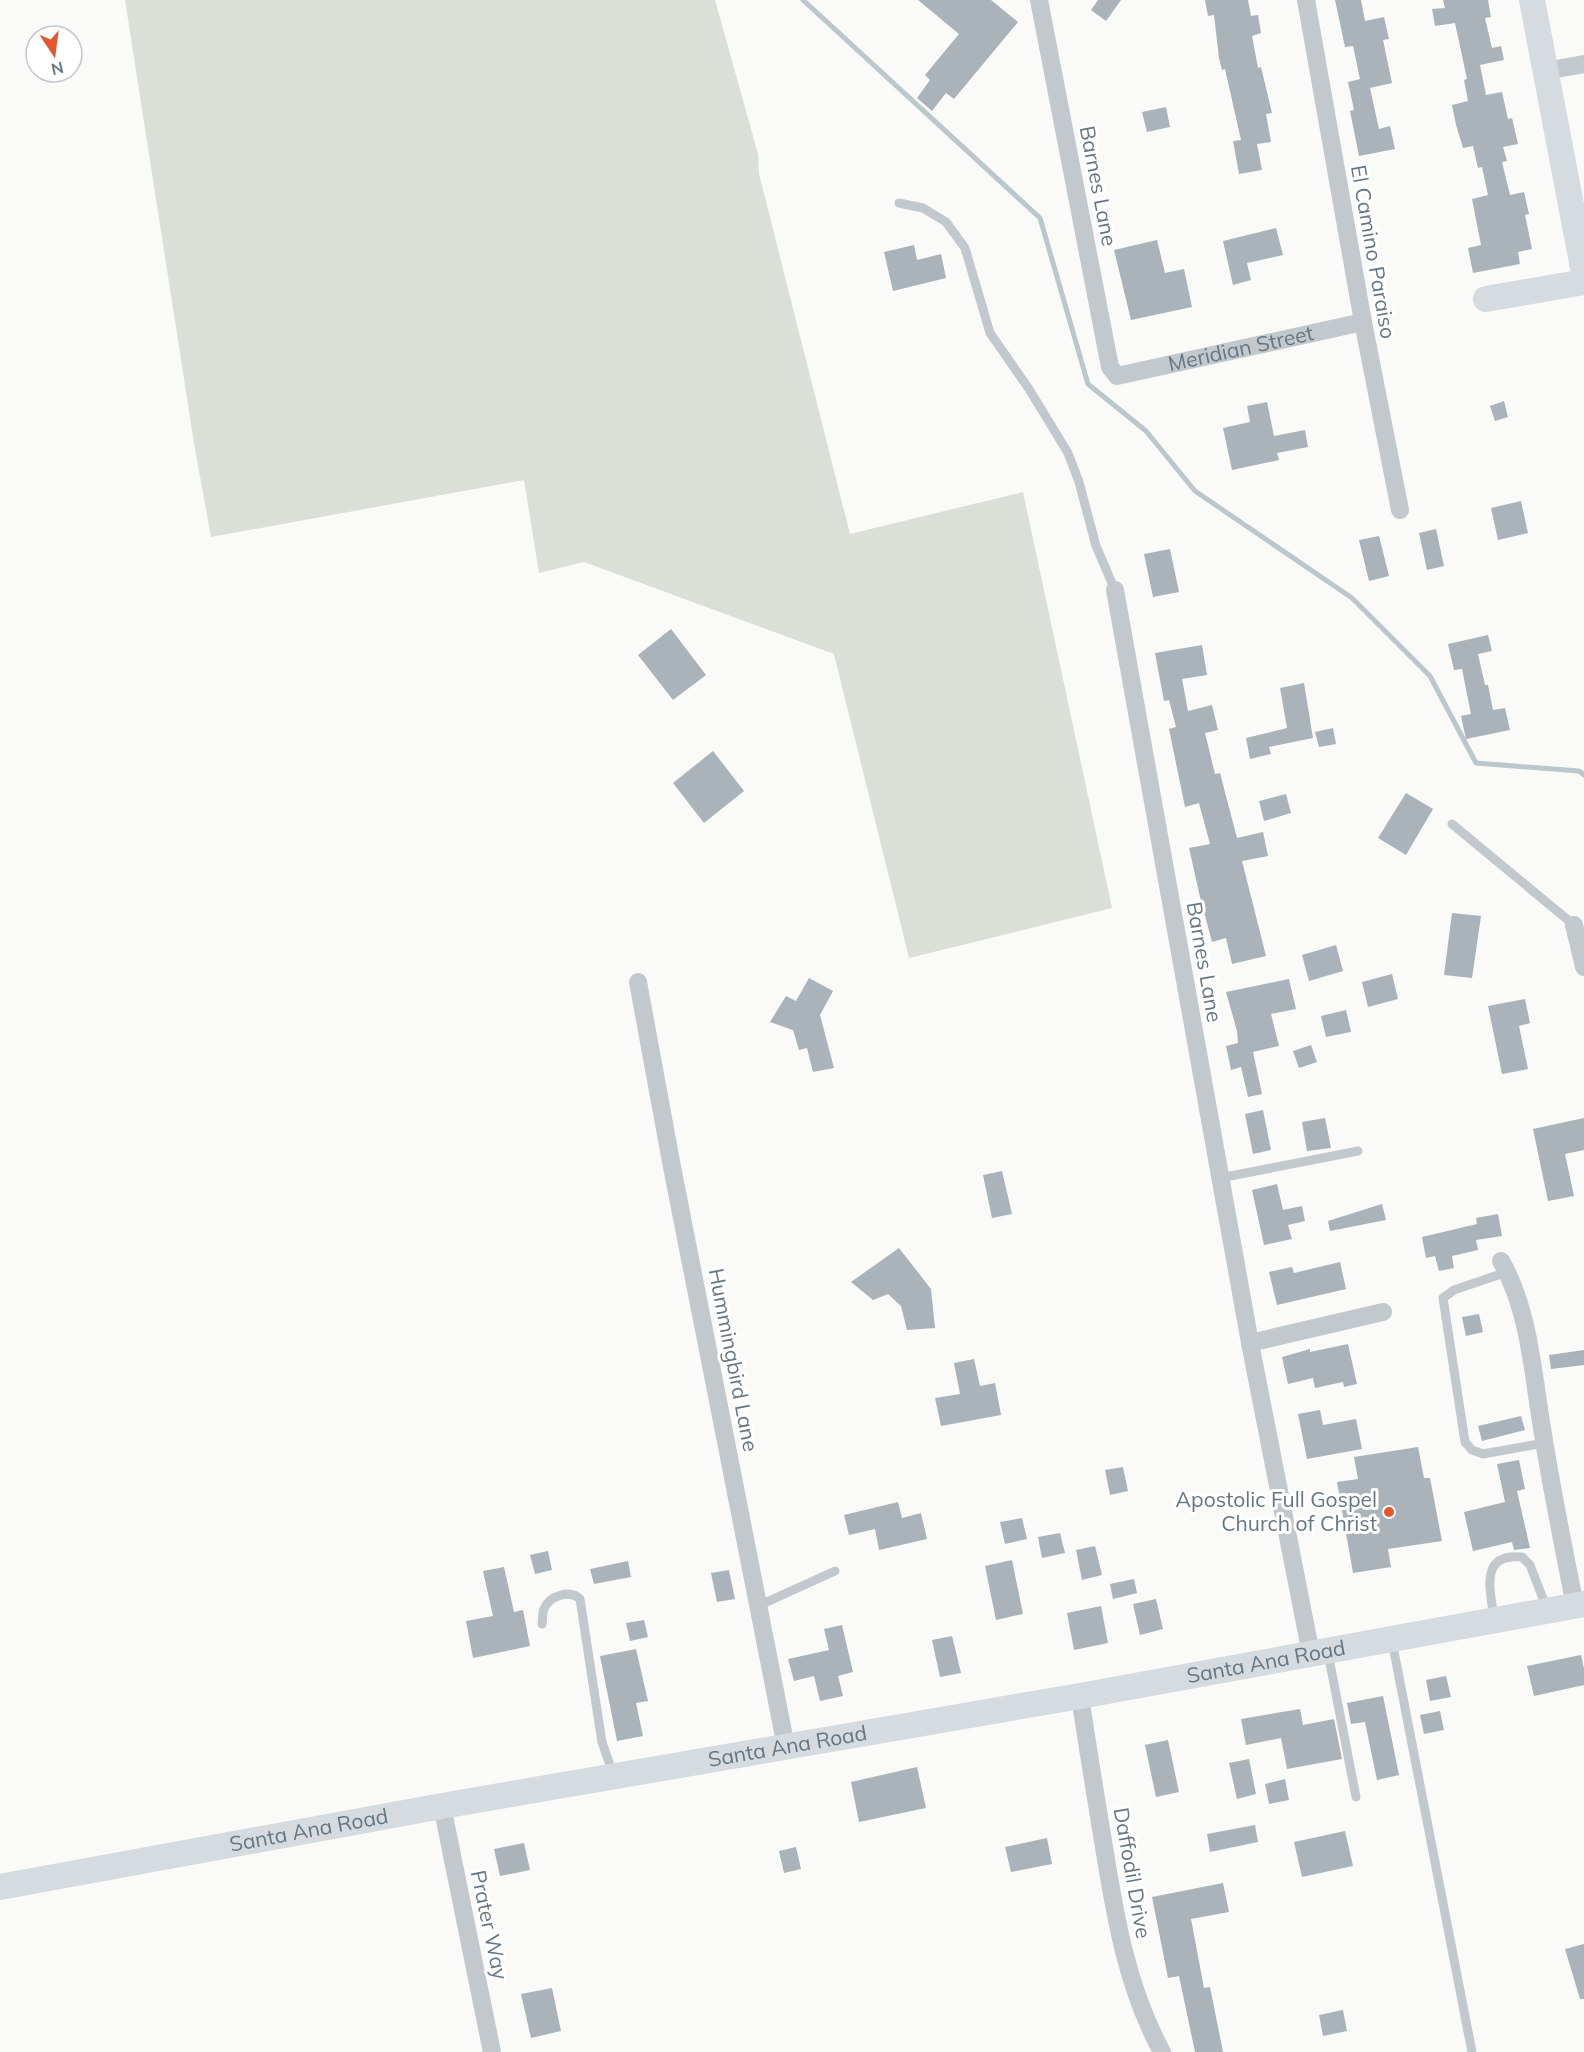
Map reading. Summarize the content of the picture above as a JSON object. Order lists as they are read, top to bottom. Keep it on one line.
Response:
{"streets":{"street":["Barnes Lane","El Camino Paraiso","Meridian Street","Hummingbird Lane","Santa Ana Road","Daffodil Drive","Prater Way"]},"crossings":[["Barnes Lane","Meridian Street"],["Barnes Lane","Santa Ana Road"],["El Camino Paraiso","Meridian Street"],["Hummingbird Lane","Santa Ana Road"],["Santa Ana Road","Daffodil Drive"],["Santa Ana Road","Prater Way"]],"places":["Apostolic Full Gospel Church of Christ"],"north":"bottom"}
